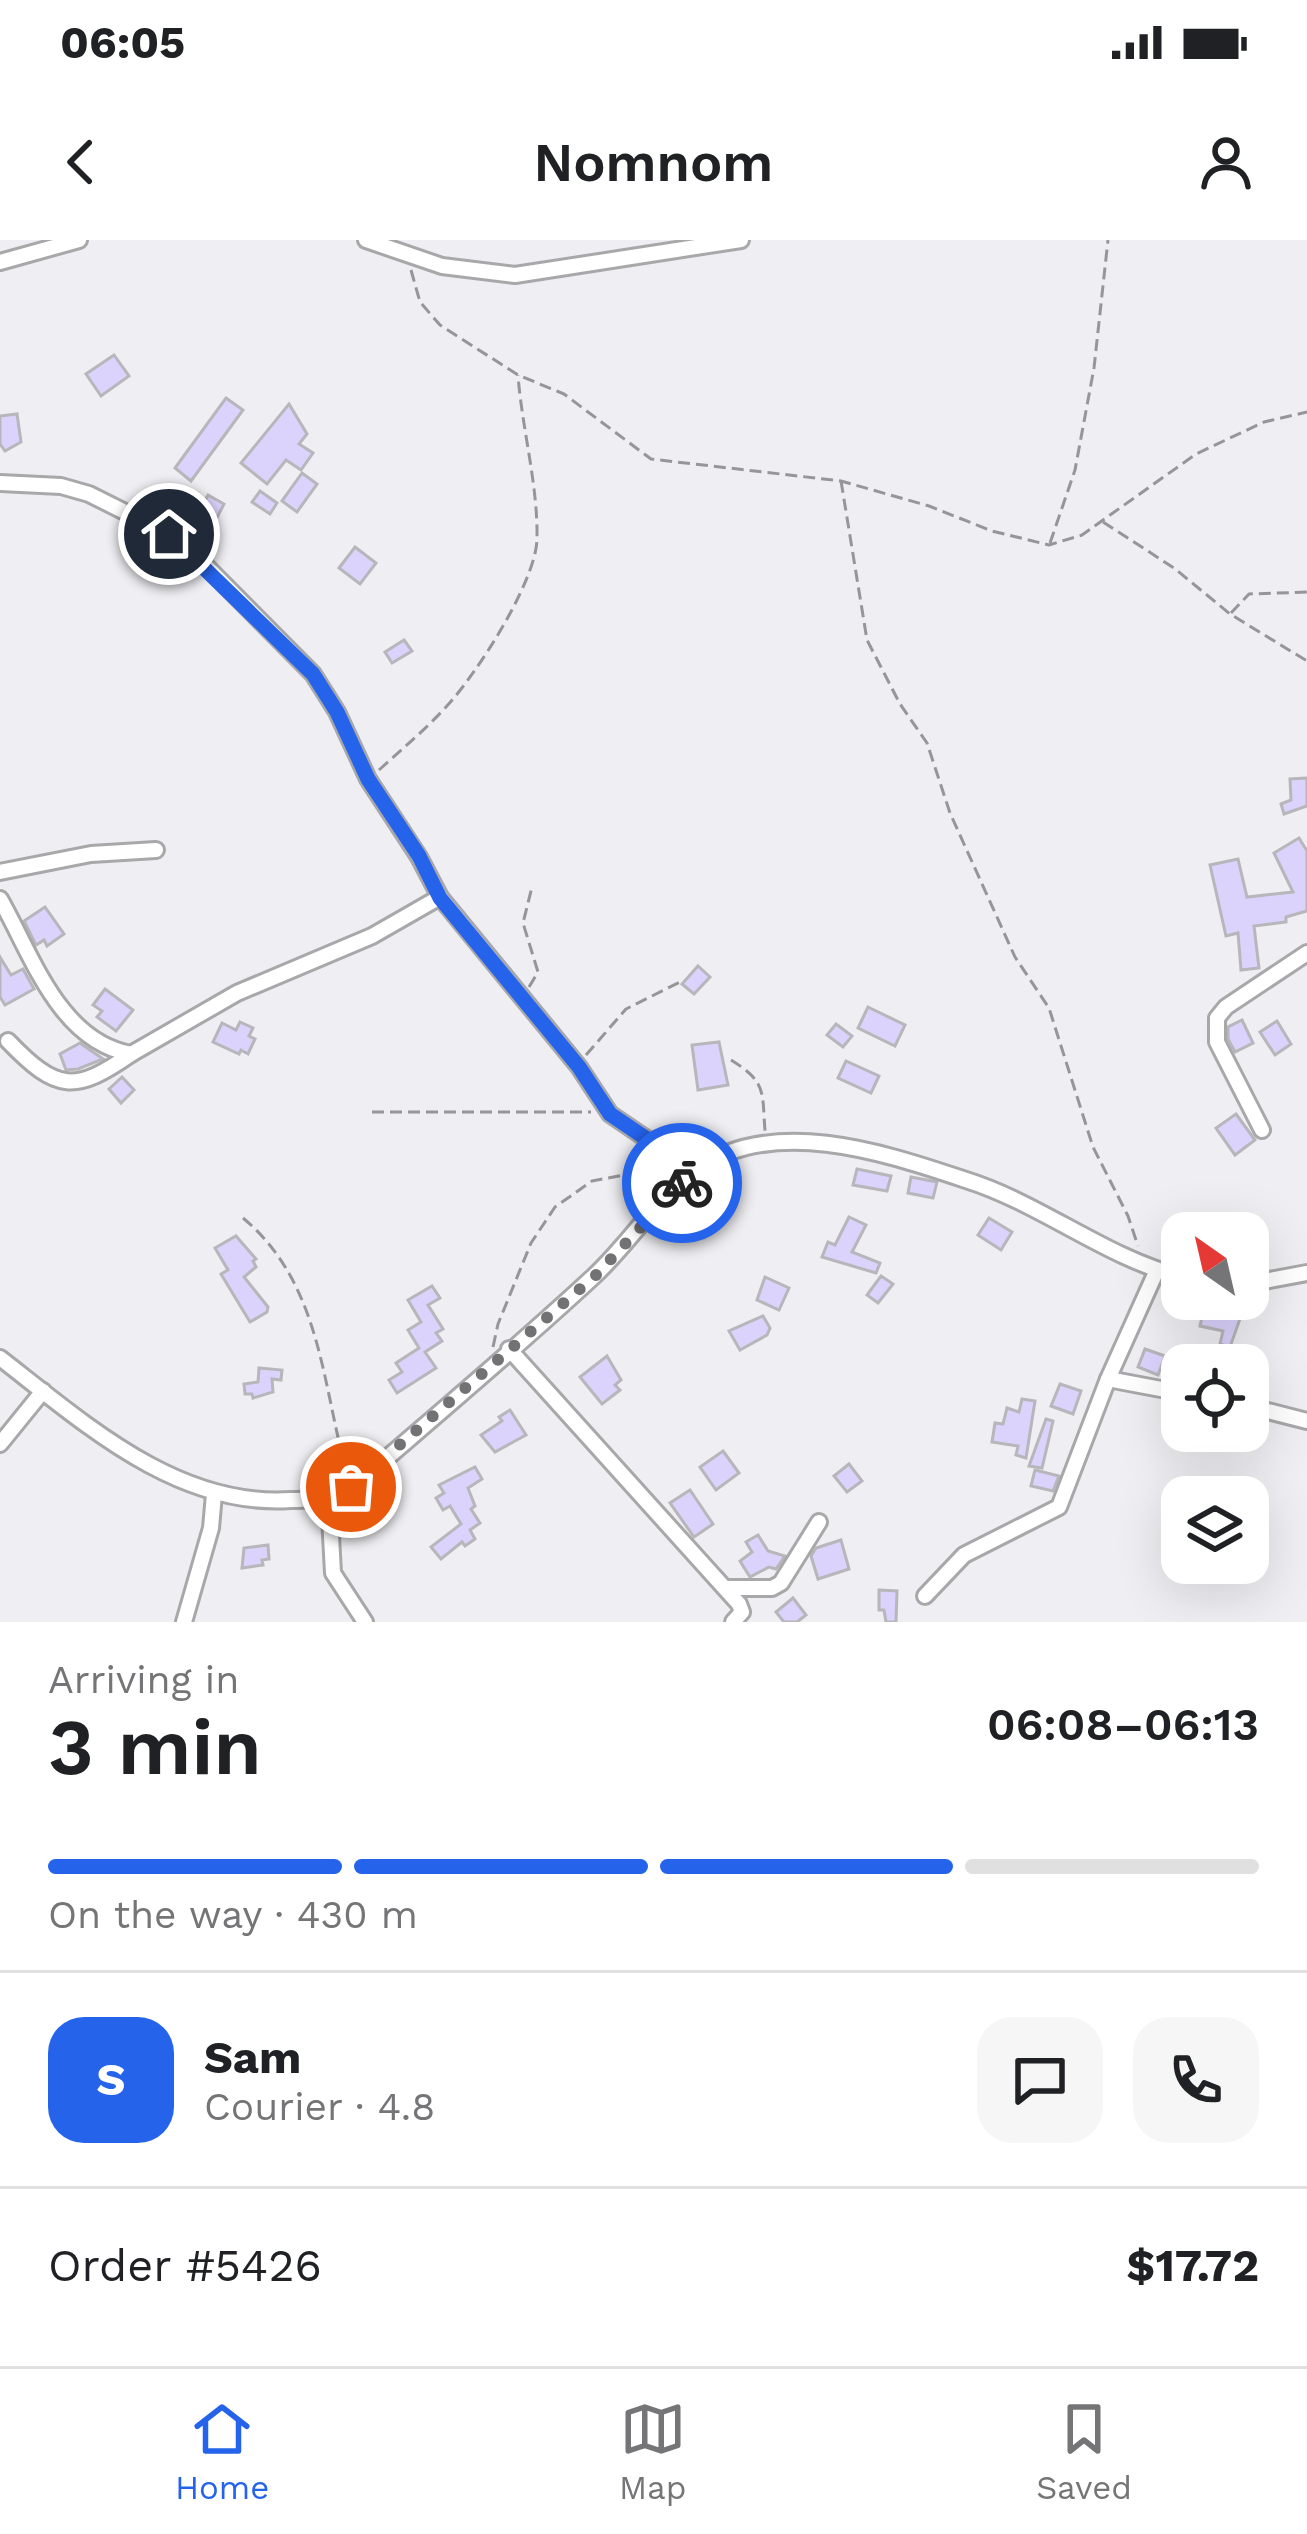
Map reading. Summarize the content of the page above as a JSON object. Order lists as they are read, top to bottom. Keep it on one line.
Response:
{"north":"top left","page":{"status":"06:05","header":"Nomnom","heading":["3 min","Arriving in","06:08–06:13"],"panel":["Sam","Courier · 4.8","Order #5426","$17.72"],"bar":"On the way · 430 m","round":"S","tabs":["Home","Map","Saved"]}}
